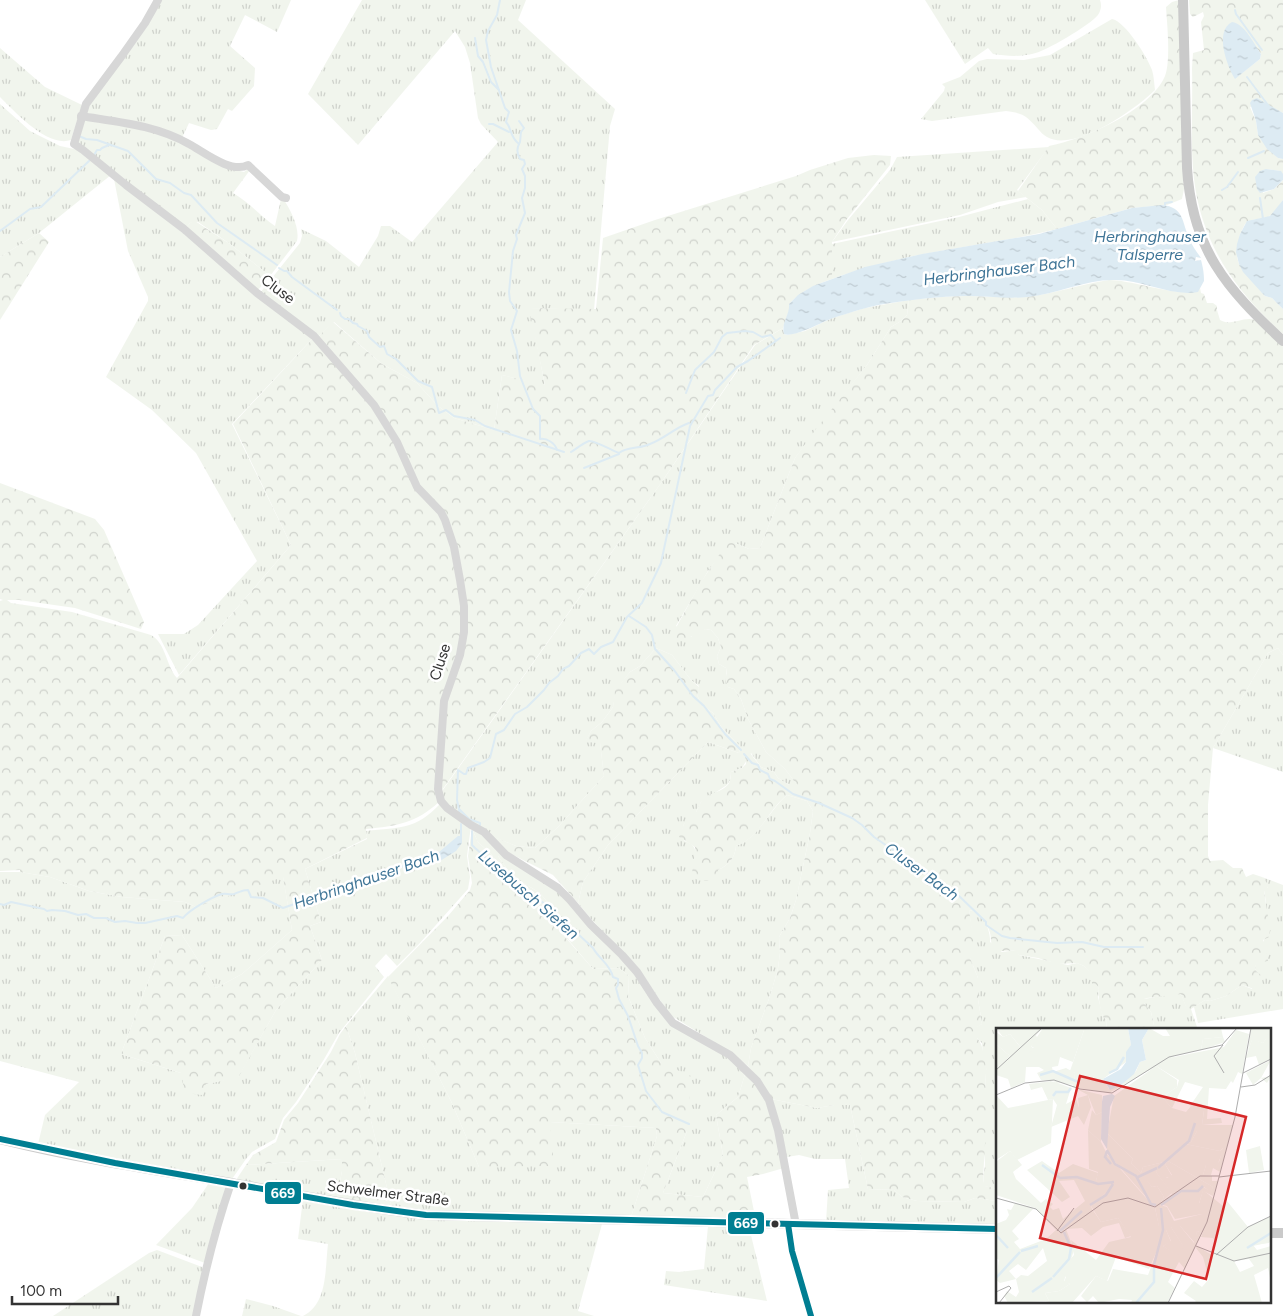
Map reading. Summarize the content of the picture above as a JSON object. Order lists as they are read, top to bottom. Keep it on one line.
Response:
{"streets":{"main road":["Schwelmer Straße"],"street":["Cluse"]},"crossings":[["Cluse","Schwelmer Straße"]],"water":["Herbringhauser Talsperre","Herbringhauser Bach","Cluser Bach","Lusebusch Siefen"],"lines":["transit line 669"],"scale_bar":"100 m"}
